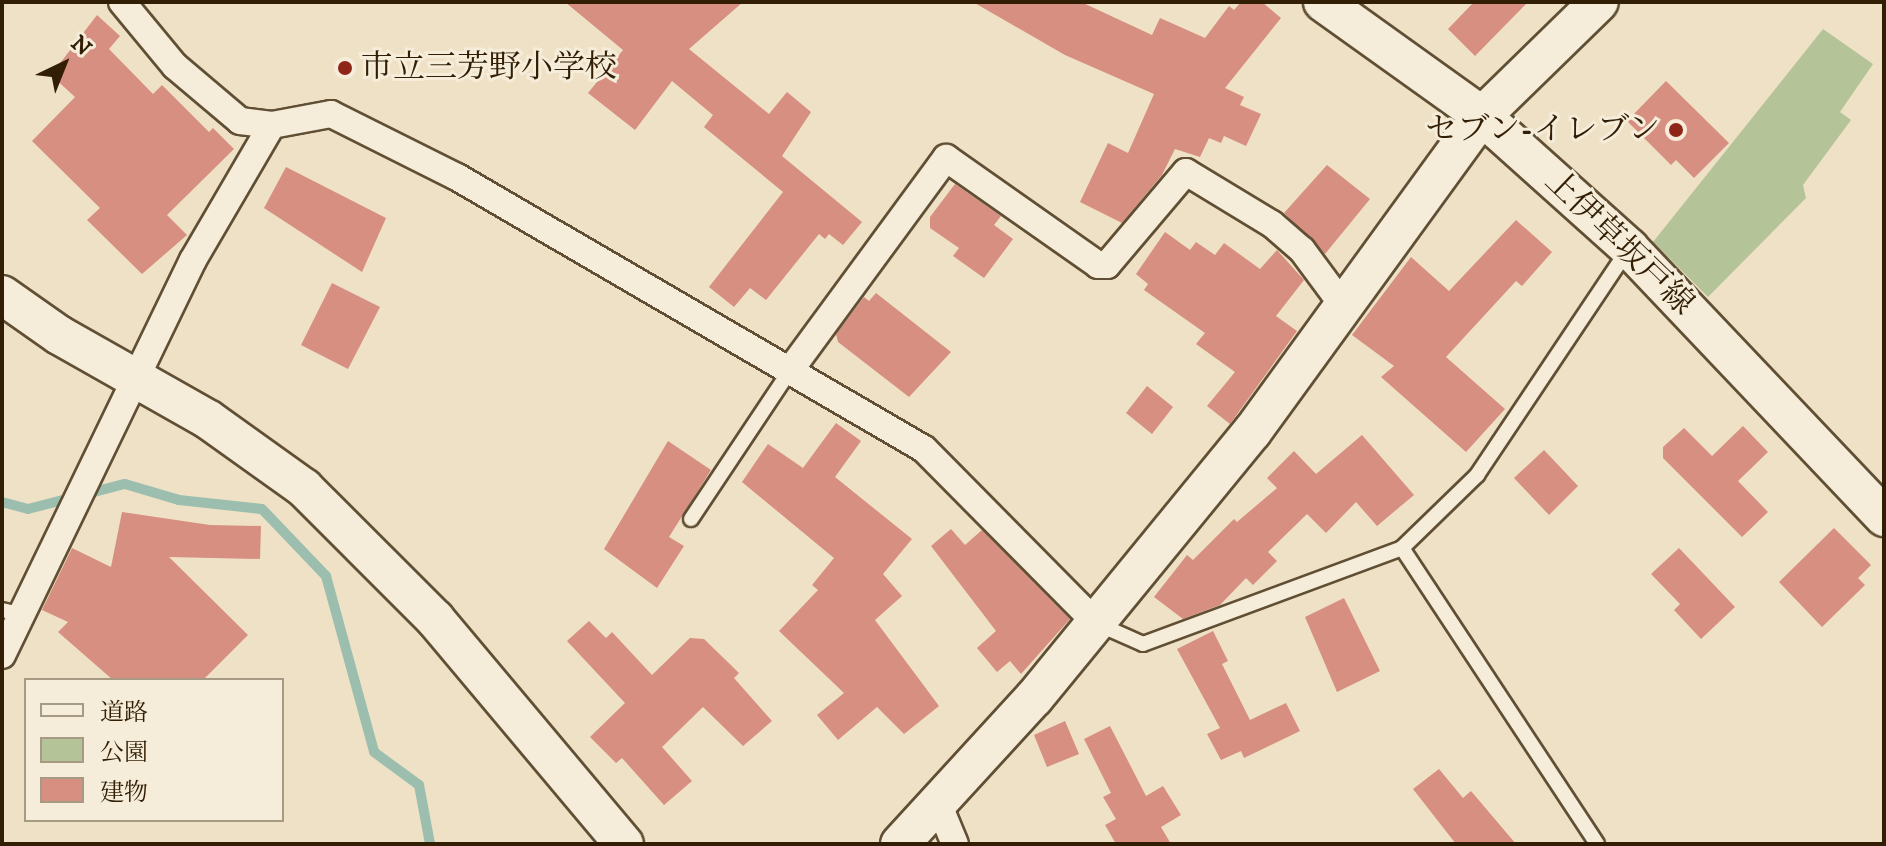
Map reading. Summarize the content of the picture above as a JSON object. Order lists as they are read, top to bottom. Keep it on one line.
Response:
{"streets":{"street":["上伊草坂戸線"]},"places":["市立三芳野小学校","セブン-イレブン"],"legend":["道路","公園","建物"],"north":"top right"}
